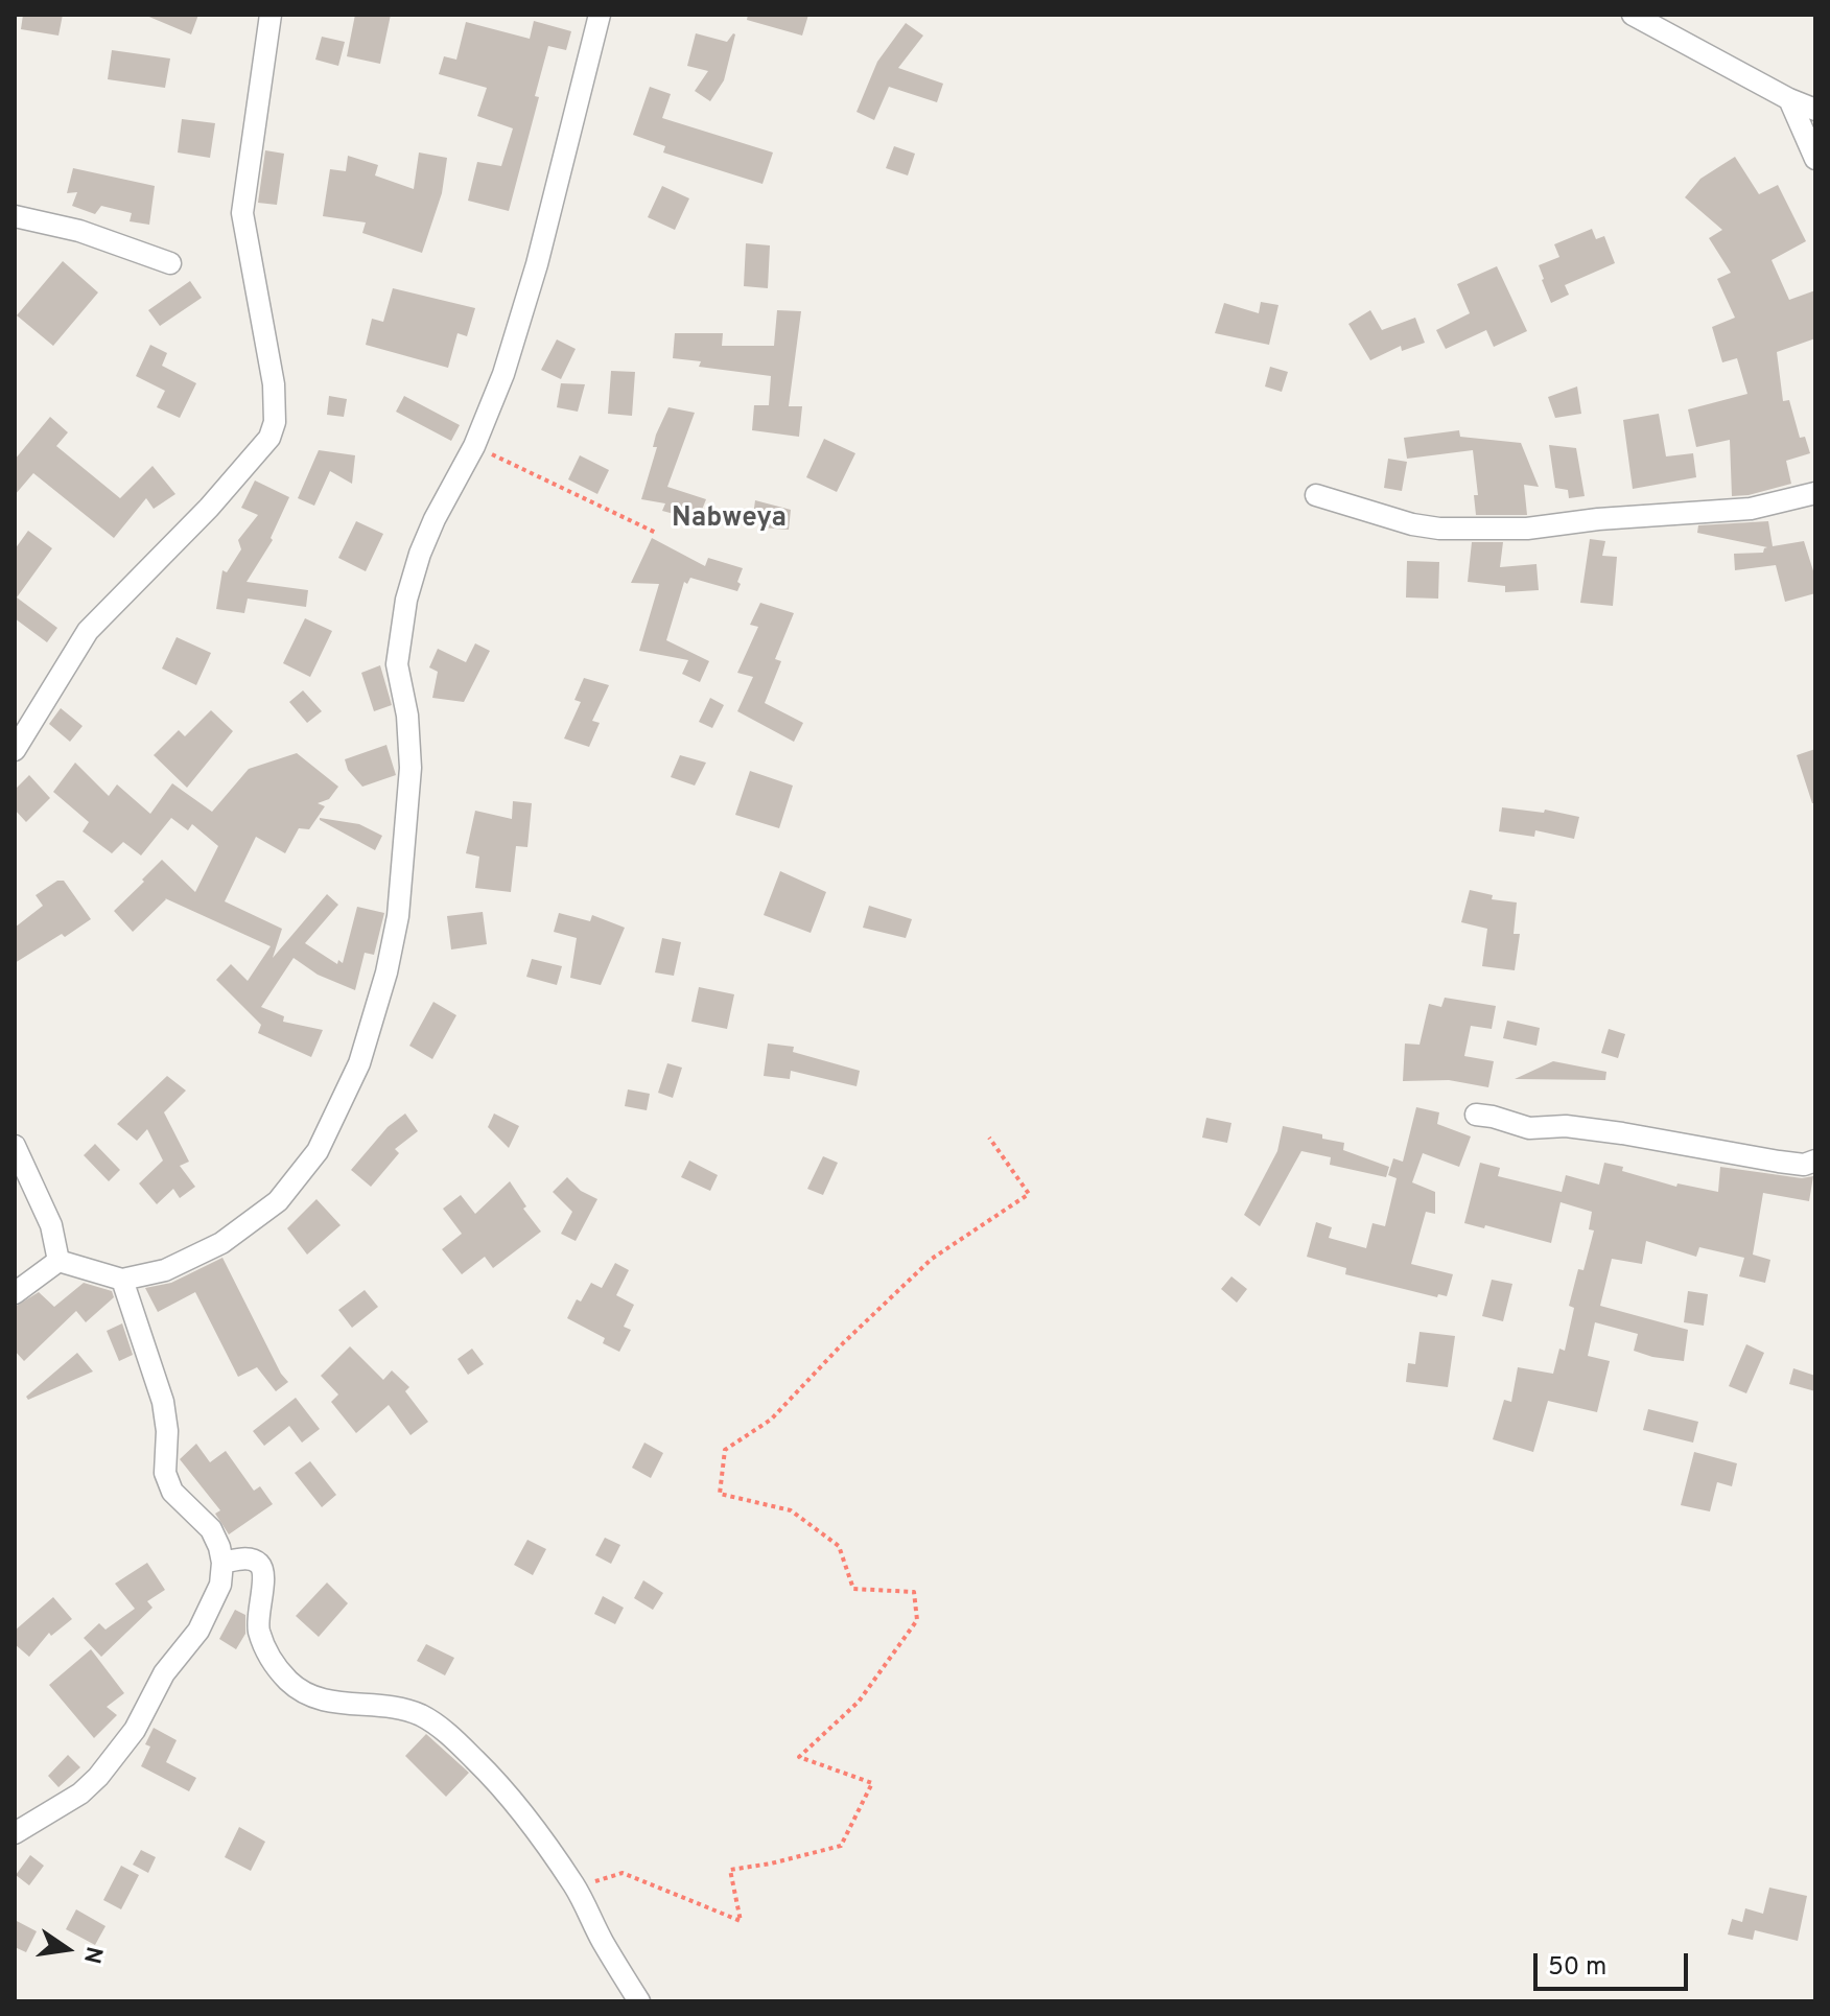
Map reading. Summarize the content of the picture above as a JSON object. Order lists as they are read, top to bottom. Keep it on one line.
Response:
{"districts":["Nabweya"],"scale_bar":"50 m","north":"right"}
